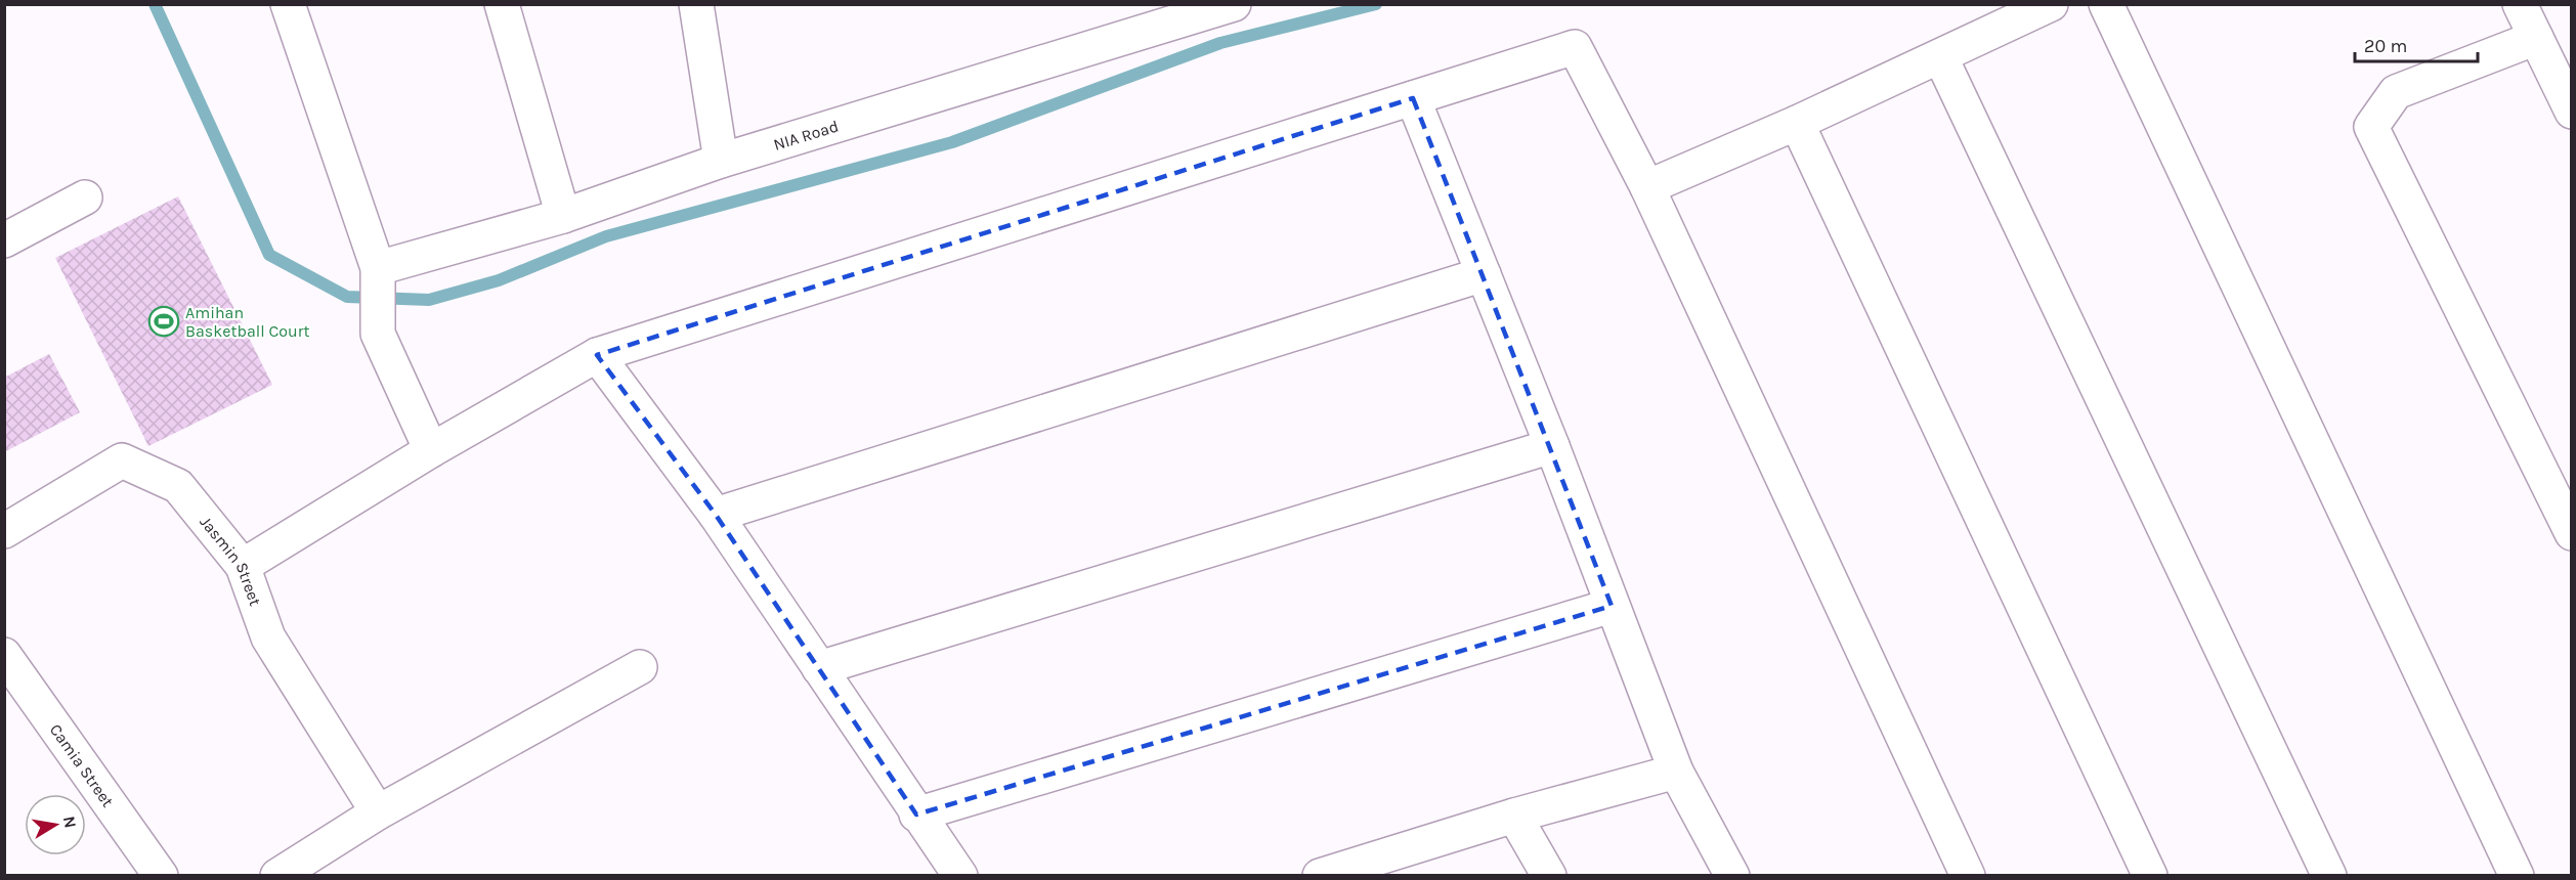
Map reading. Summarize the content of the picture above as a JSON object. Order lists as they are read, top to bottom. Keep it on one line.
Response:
{"streets":{"street":["NIA Road","Jasmin Street","Camia Street"]},"places":{"sports":["Amihan Basketball Court"]},"scale_bar":"20 m","north":"right"}
